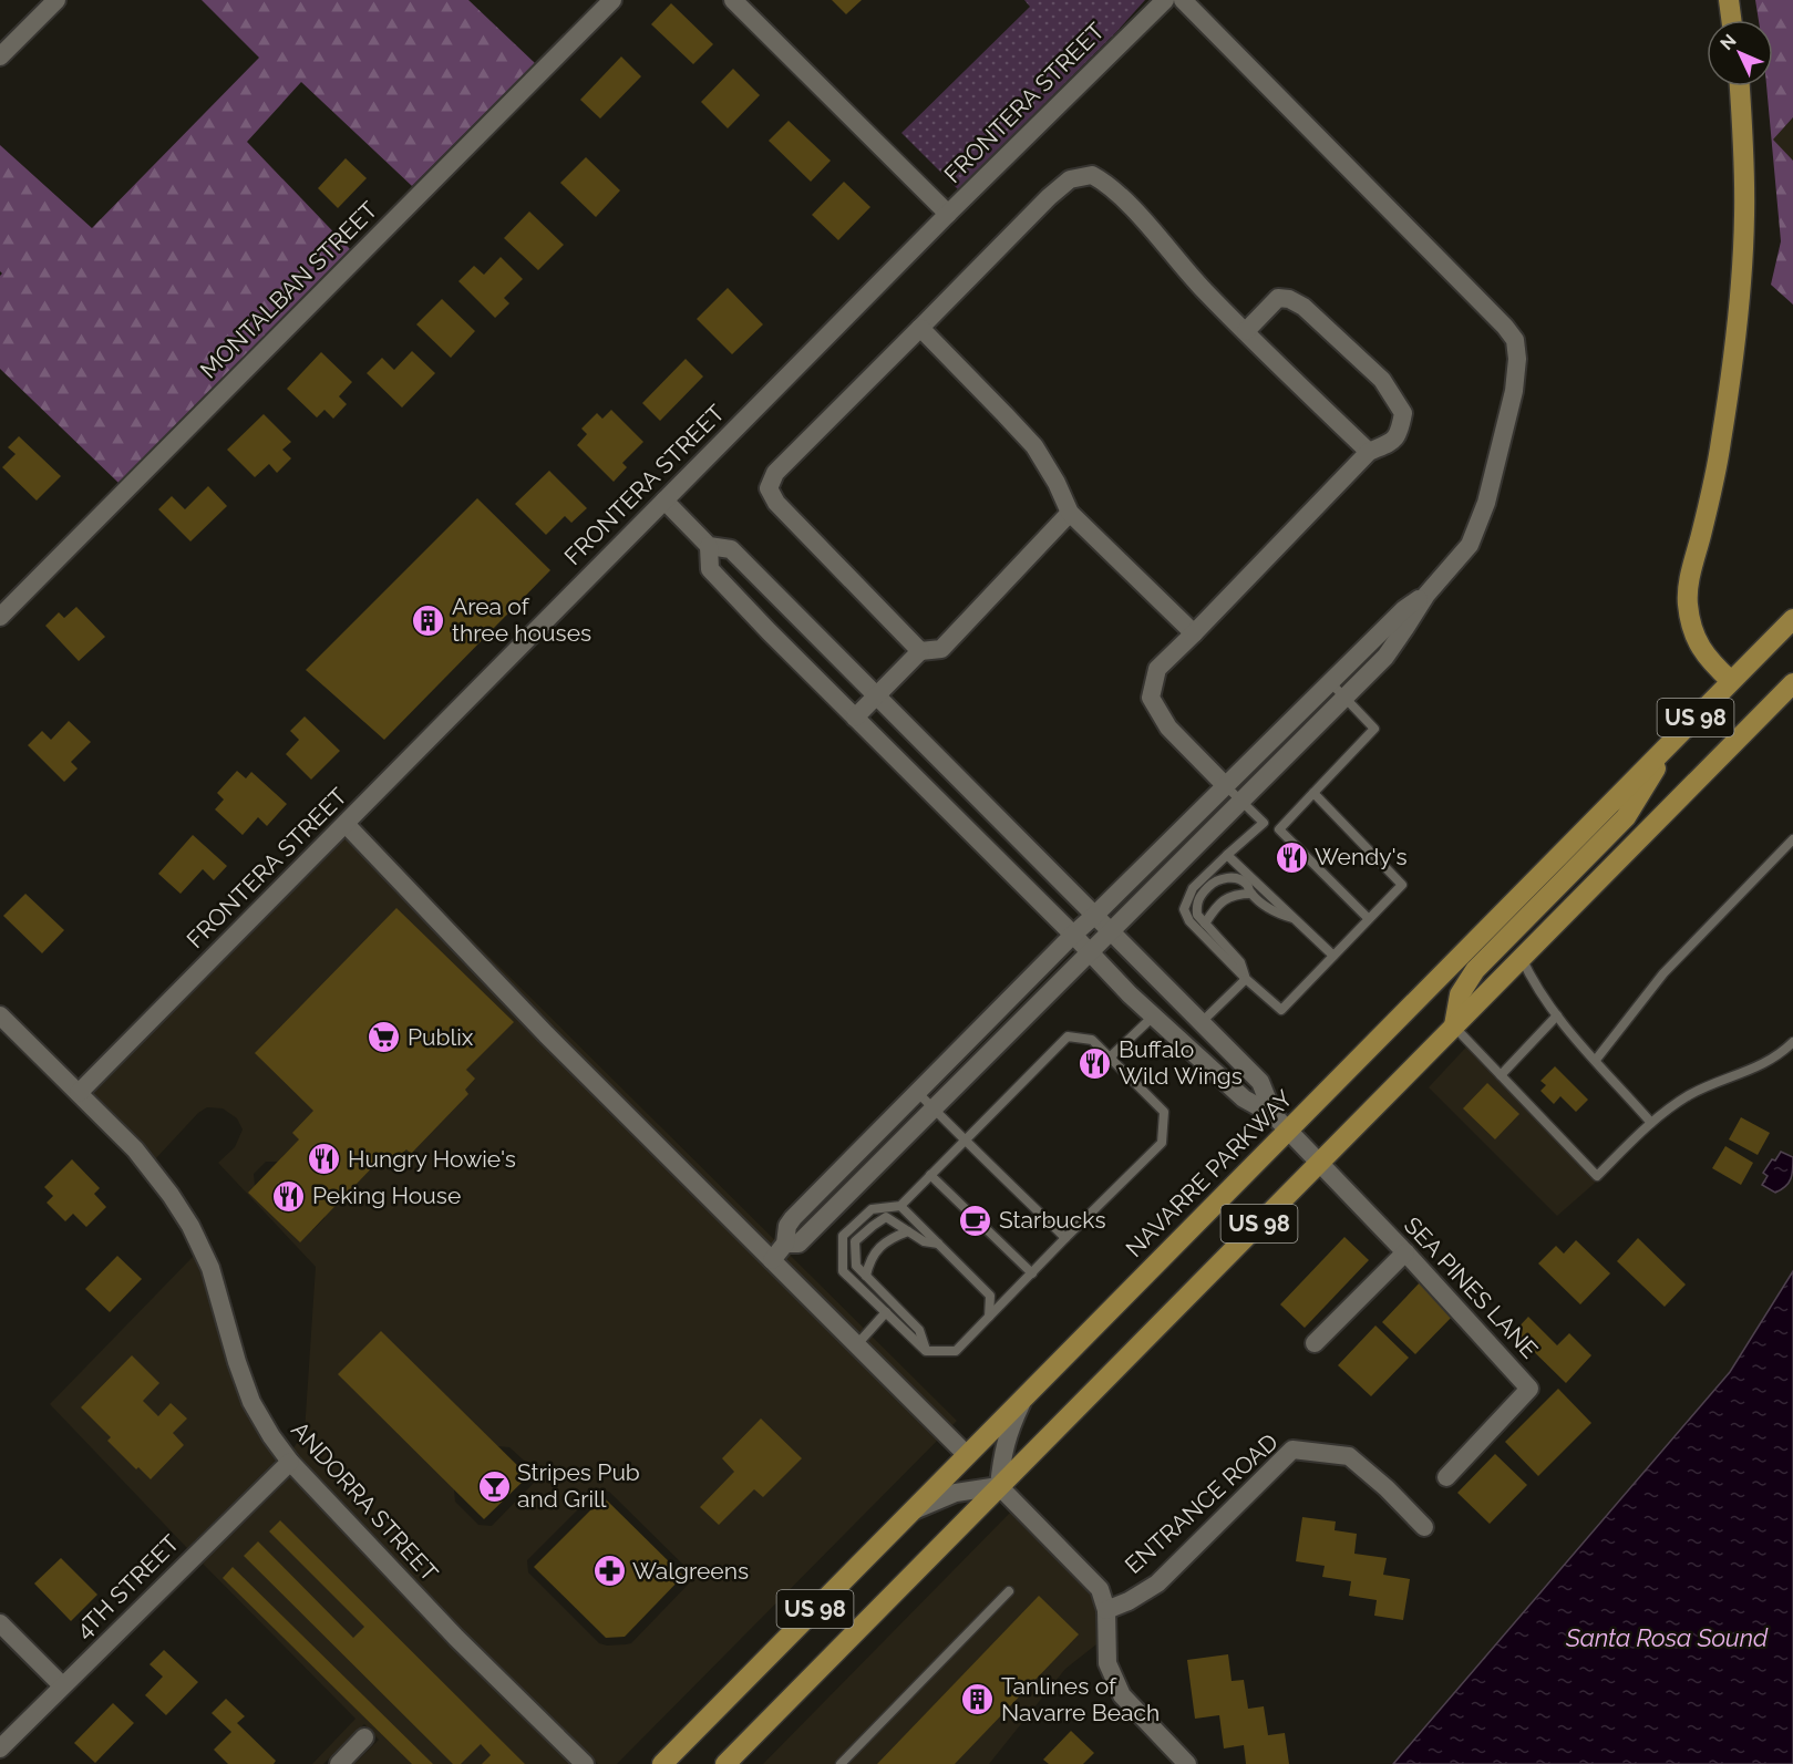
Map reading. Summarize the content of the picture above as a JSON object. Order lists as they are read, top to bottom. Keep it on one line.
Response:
{"streets":{"highway":["US 98","NAVARRE PARKWAY"],"street":["FRONTERA STREET","MONTALBAN STREET","SEA PINES LANE","ANDORRA STREET","ENTRANCE ROAD","4TH STREET"]},"crossings":[["FRONTERA STREET","ANDORRA STREET"],["US 98","SEA PINES LANE"],["NAVARRE PARKWAY","SEA PINES LANE"],["ANDORRA STREET","4TH STREET"]],"water":["Santa Rosa Sound"],"places":{"building":["Area of three houses","Tanlines of Navarre Beach"],"restaurant":["Wendy's","Buffalo Wild Wings","Hungry Howie's","Peking House"],"supermarket":["Publix"],"cafe":["Starbucks"],"bar":["Stripes Pub and Grill"],"pharmacy":["Walgreens"]},"north":"top left"}
